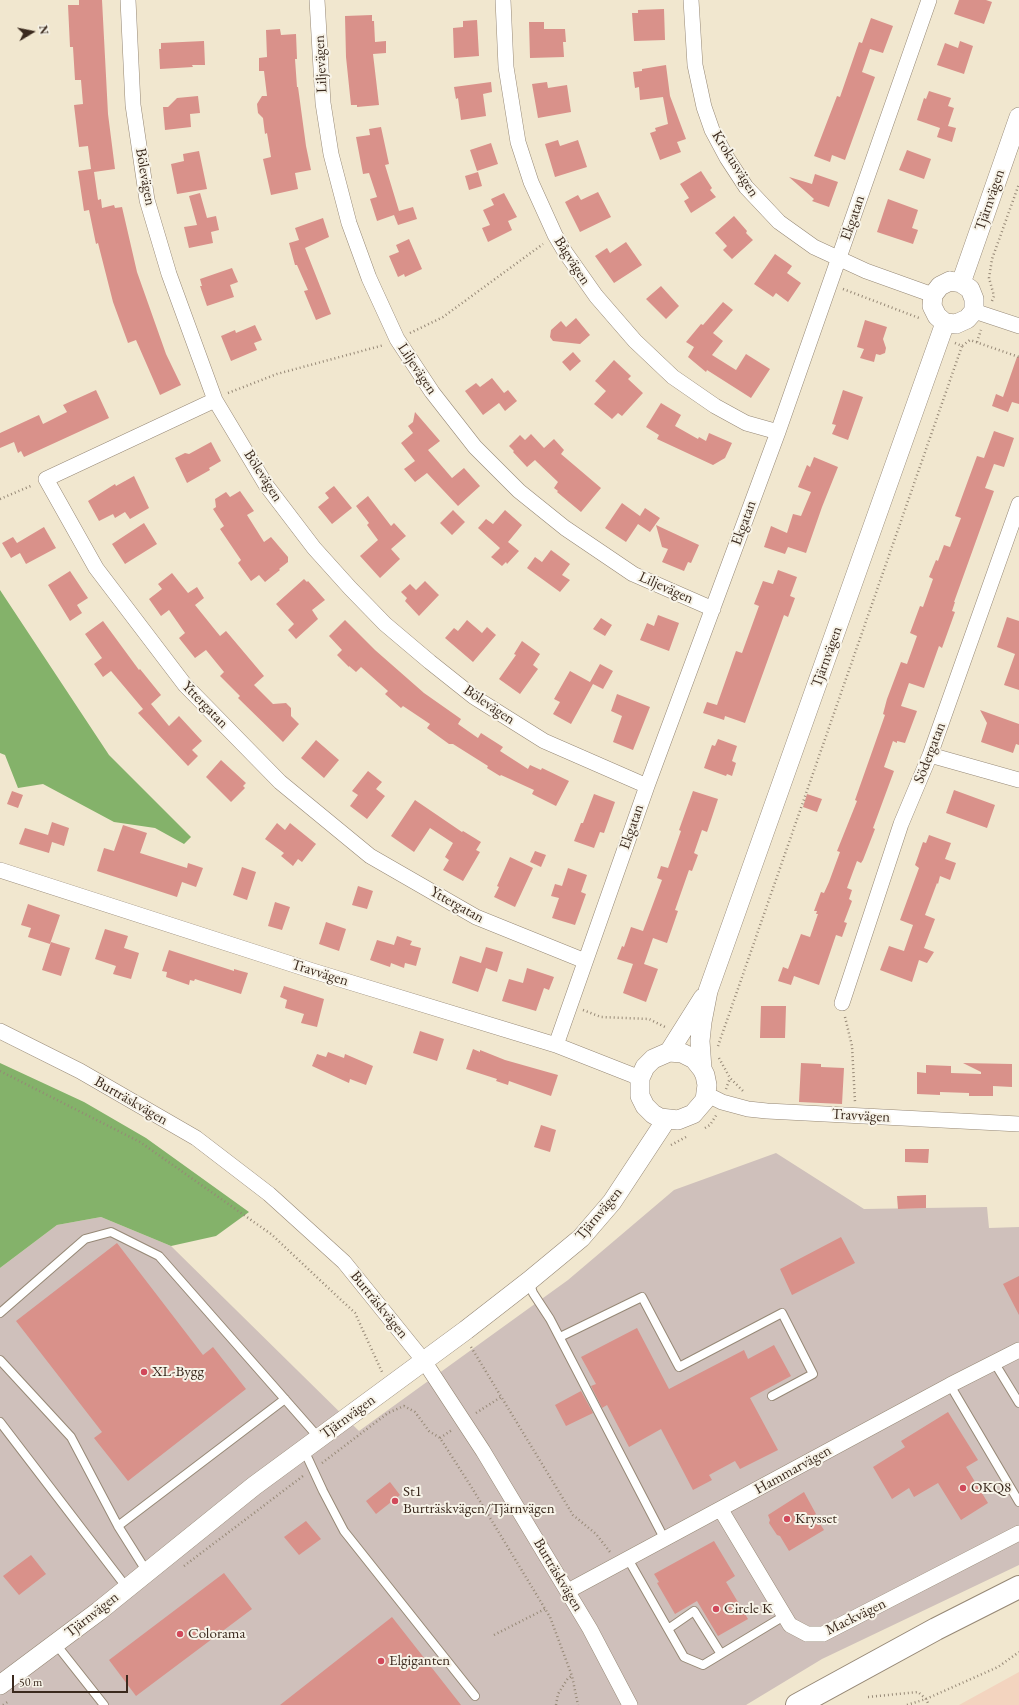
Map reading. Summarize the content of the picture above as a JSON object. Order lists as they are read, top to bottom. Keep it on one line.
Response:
{"streets":{"street":["Liljevägen","Krokusvägen","Bölevägen","Tjärnvägen","Ekgatan","Bågvägen","Yttergatan","Södergatan","Travvägen","Burträskvägen","Hammarvägen","Mackvägen"]},"crossings":[["Liljevägen","Ekgatan"],["Krokusvägen","Tjärnvägen"],["Krokusvägen","Ekgatan"],["Bölevägen","Ekgatan"],["Tjärnvägen","Travvägen"],["Tjärnvägen","Burträskvägen"],["Ekgatan","Bågvägen"],["Ekgatan","Yttergatan"],["Ekgatan","Travvägen"],["Burträskvägen","Hammarvägen"],["Hammarvägen","Mackvägen"]],"places":["XL-Bygg","OKQ8","St1 Burträskvägen/Tjärnvägen","Krysset","Circle K","Colorama","Elgiganten"],"scale_bar":"50 m","north":"right"}
